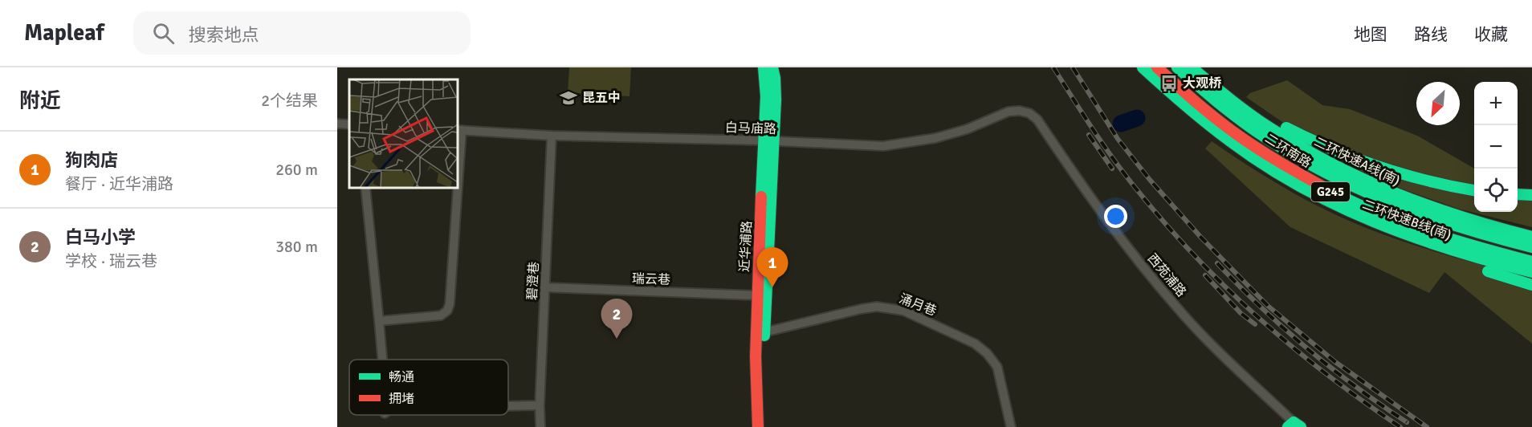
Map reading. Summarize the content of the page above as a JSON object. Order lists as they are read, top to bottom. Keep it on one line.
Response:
{"streets":{"main road":["二环南路","二环快速A线(南)","G245","二环快速B线(南)","近华浦路"],"street":["白马庙路","西苑浦路","瑞云巷","碧澄巷","涌月巷"]},"crossings":[["白马庙路","近华浦路"],["白马庙路","西苑浦路"],["白马庙路","碧澄巷"],["近华浦路","瑞云巷"],["近华浦路","涌月巷"],["瑞云巷","碧澄巷"]],"places":{"bus stop":["大观桥"],"school or university":["昆五中"]},"legend":["畅通","拥堵"],"north":"bottom left","page":{"header":"Mapleaf","search":"搜索地点","nav":["地图","路线","收藏"],"heading":["附近","2个结果"],"map_buttons":["+","−"],"list":[{"mark":"1","name":"狗肉店","note":"餐厅 · 近华浦路","value":"260 m"},{"mark":"2","name":"白马小学","note":"学校 · 瑞云巷","value":"380 m"}],"pins":["1","2"]}}
